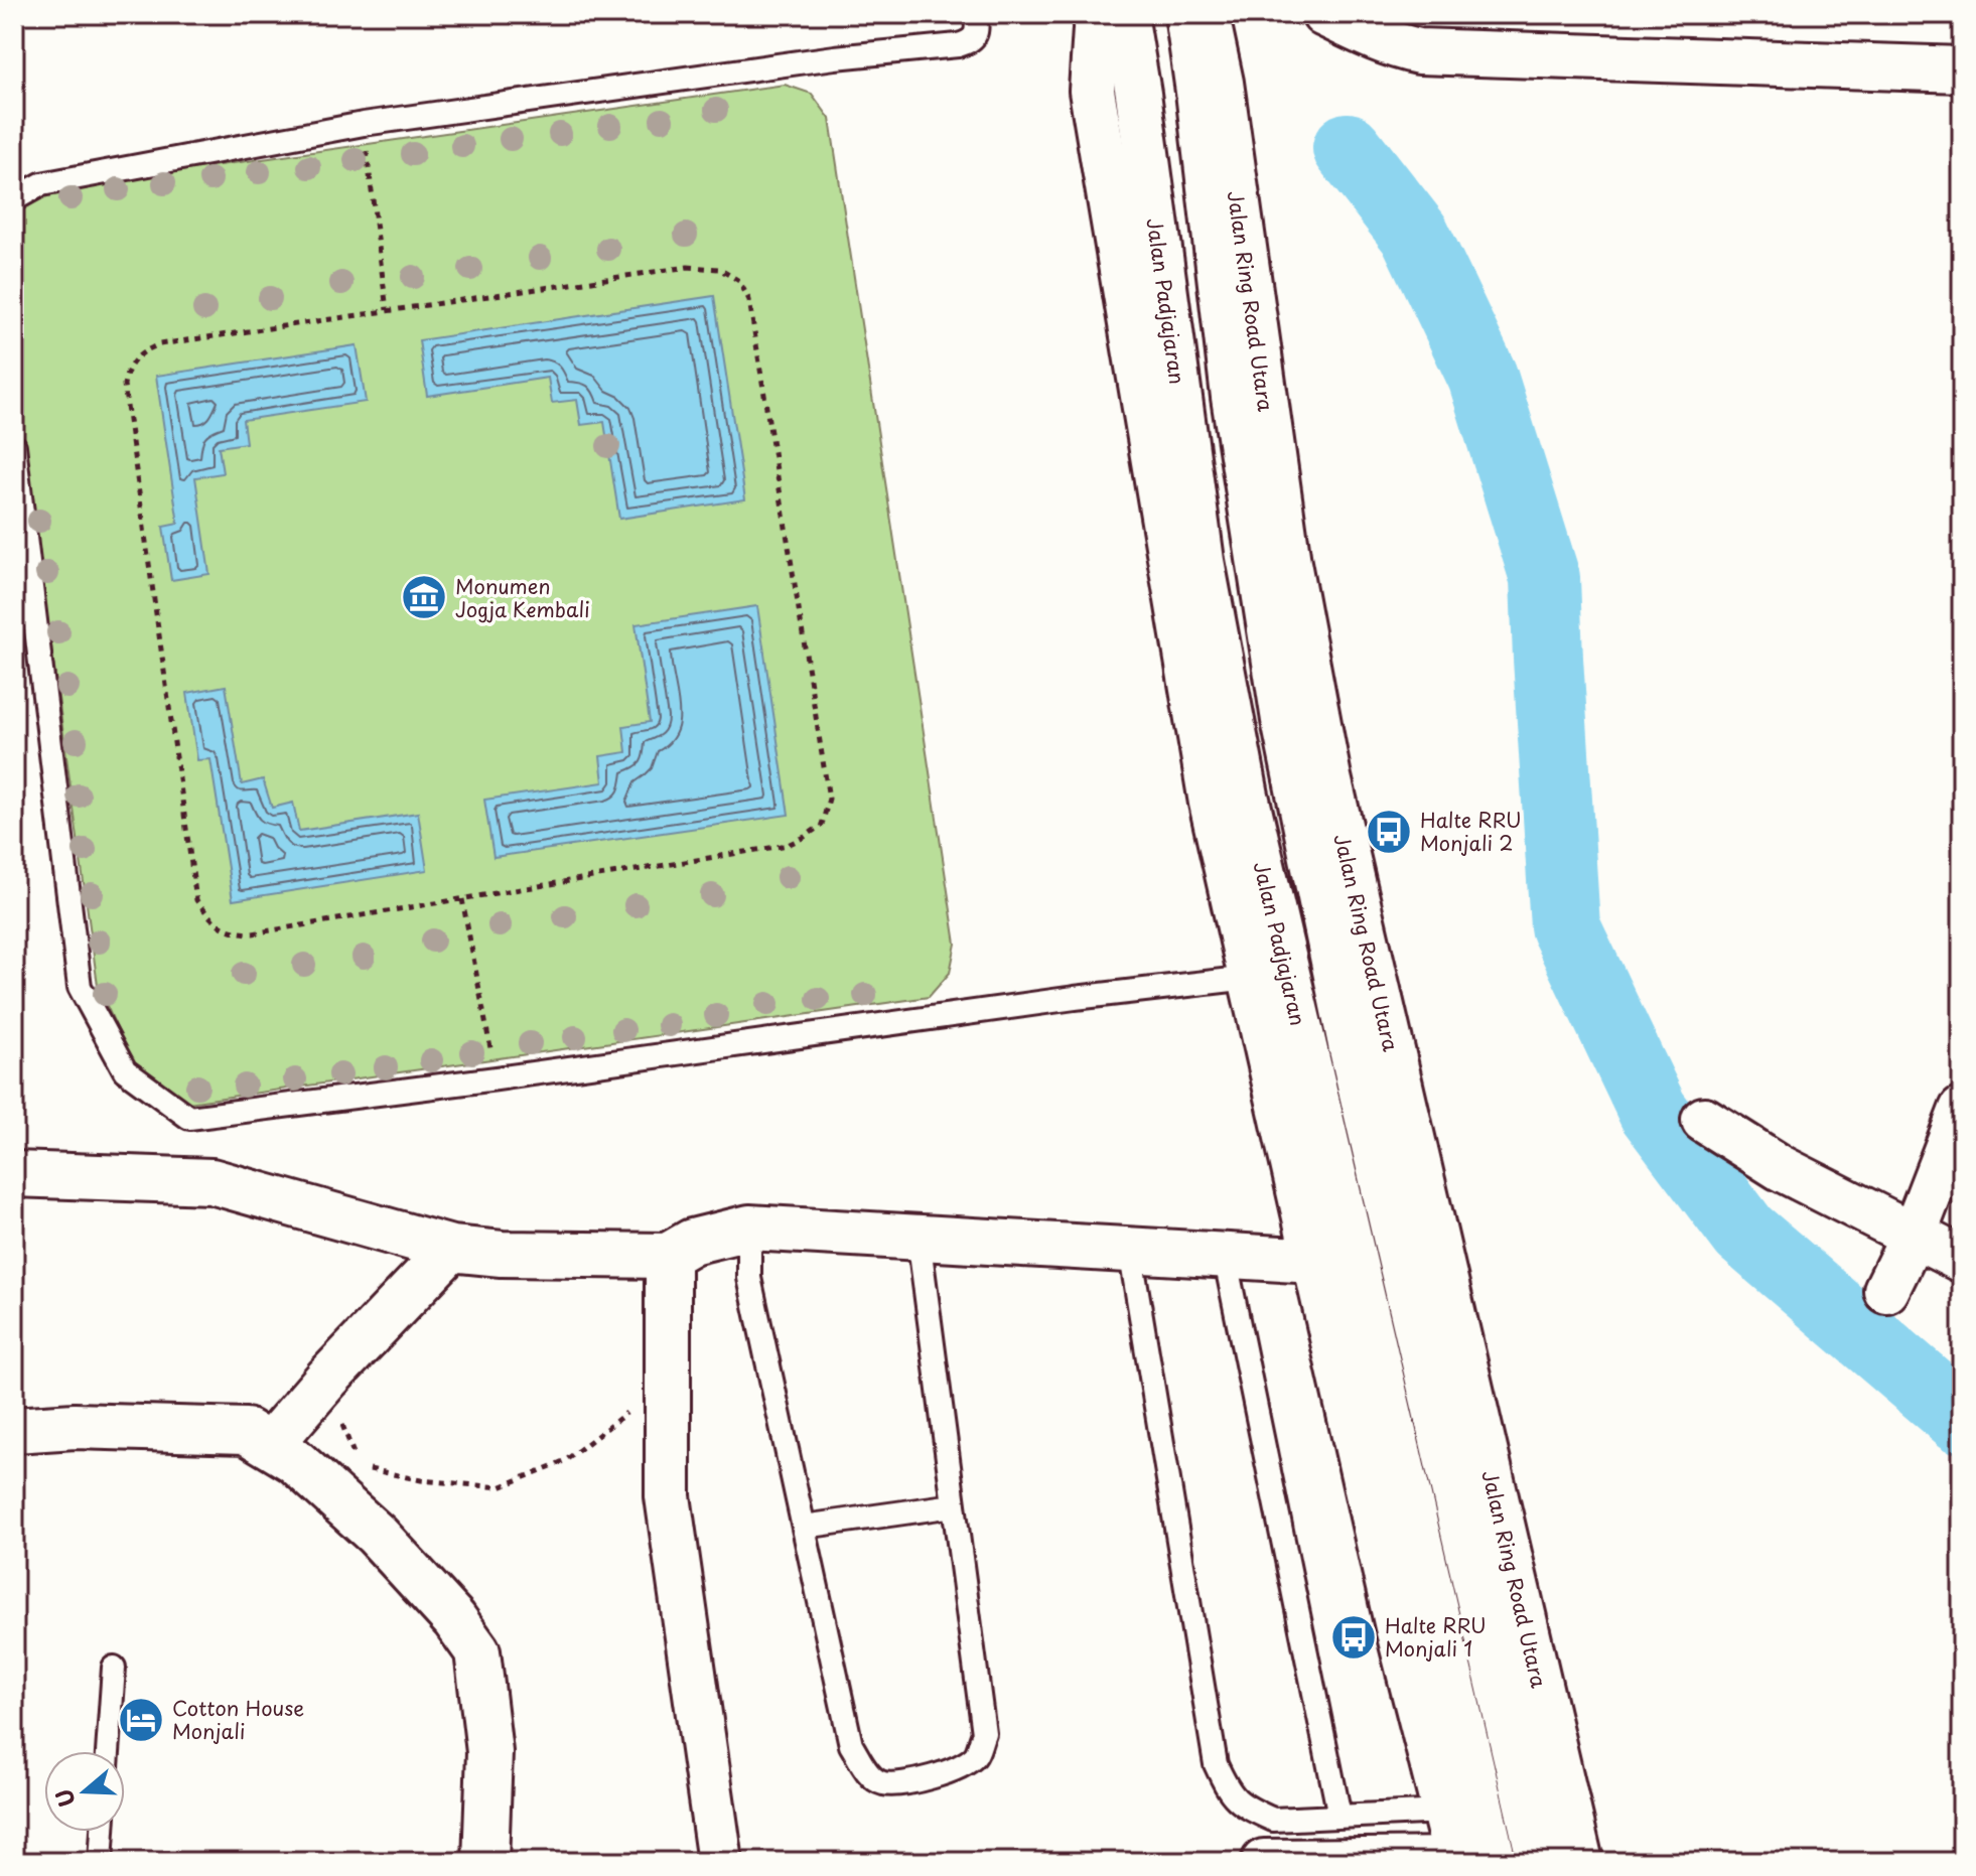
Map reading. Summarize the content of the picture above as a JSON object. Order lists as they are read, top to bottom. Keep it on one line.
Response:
{"streets":{"main road":["Jalan Padjajaran","Jalan Ring Road Utara"]},"places":{"museum":["Monumen Jogja Kembali"],"bus stop":["Halte RRU Monjali 2","Halte RRU Monjali 1"],"hotel":["Cotton House Monjali"]},"north":"left"}
